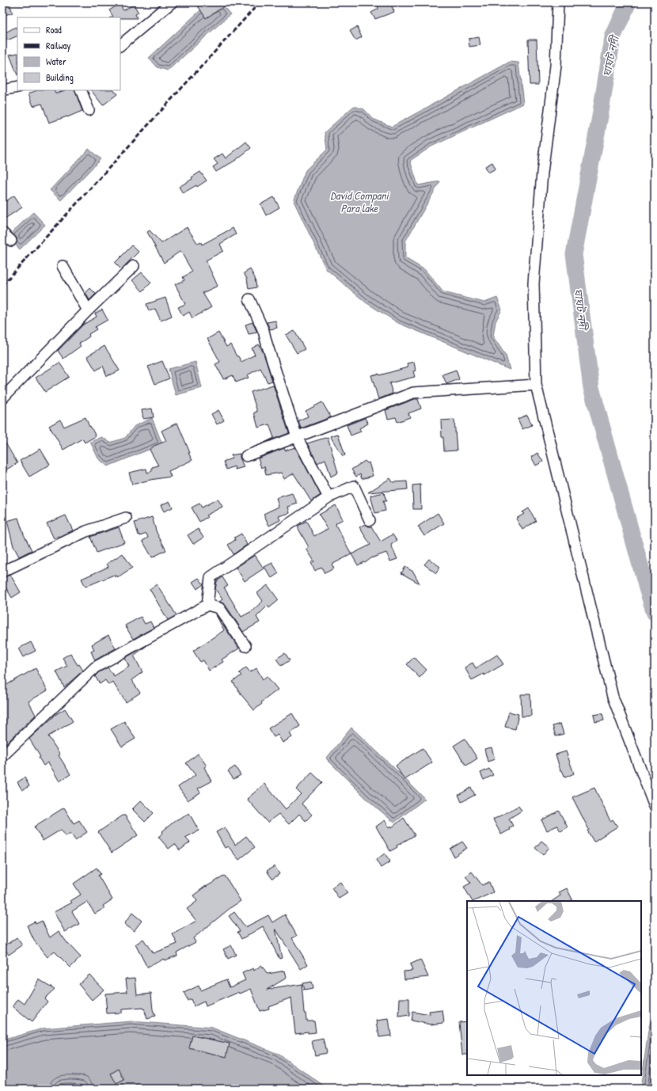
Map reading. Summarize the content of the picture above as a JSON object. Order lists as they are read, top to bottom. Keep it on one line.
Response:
{"water":["ঘাঘট নদী","David Compani Para lake"],"legend":["Road","Railway","Water","Building"]}
